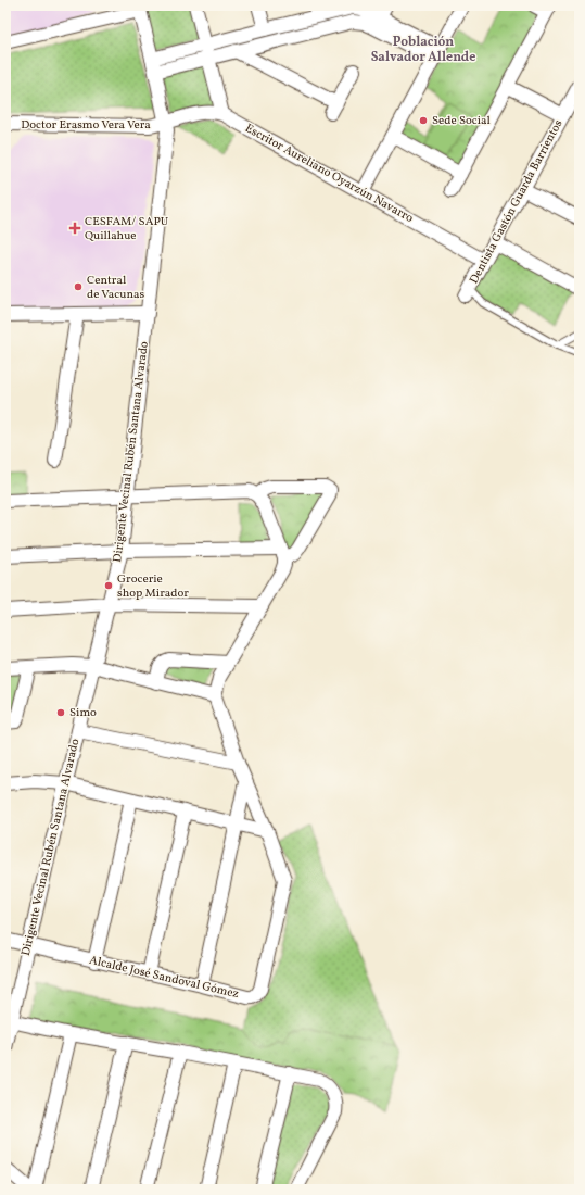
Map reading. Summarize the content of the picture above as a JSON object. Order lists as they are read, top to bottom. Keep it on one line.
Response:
{"streets":{"street":["Doctor Erasmo Vera Vera","Escritor Aureliano Oyarzún Navarro","Dentista Gastón Guarda Barrientos","Dirigente Vecinal Rubén Santana Alvarado","Alcalde José Sandoval Gómez"]},"crossings":[["Doctor Erasmo Vera Vera","Escritor Aureliano Oyarzún Navarro"],["Doctor Erasmo Vera Vera","Dirigente Vecinal Rubén Santana Alvarado"],["Escritor Aureliano Oyarzún Navarro","Dentista Gastón Guarda Barrientos"],["Escritor Aureliano Oyarzún Navarro","Dirigente Vecinal Rubén Santana Alvarado"],["Dirigente Vecinal Rubén Santana Alvarado","Alcalde José Sandoval Gómez"]],"districts":["Población Salvador Allende"],"places":{"other":["Sede Social","Central de Vacunas","Grocerie shop Mirador","Simo"],"health":["CESFAM/ SAPU Quillahue"]}}
